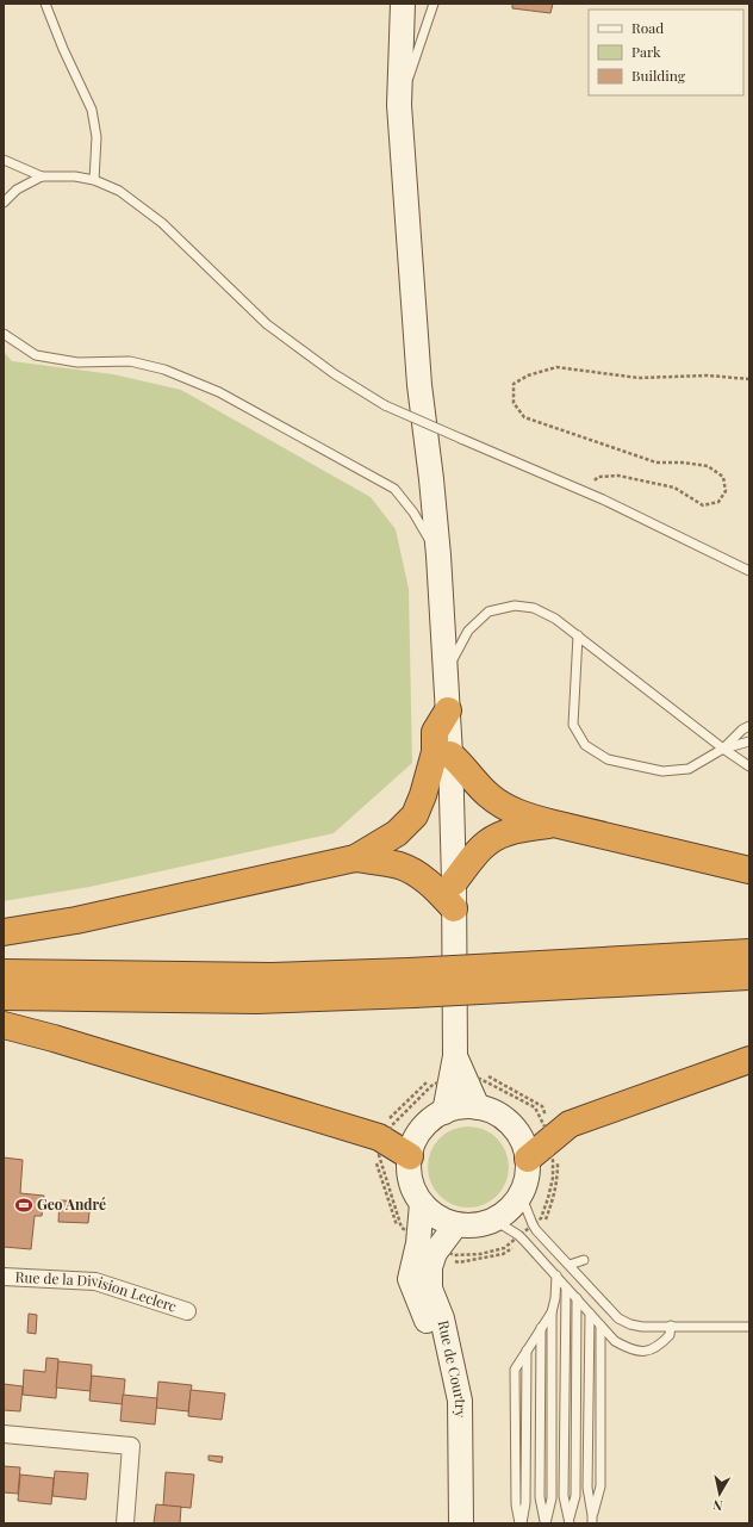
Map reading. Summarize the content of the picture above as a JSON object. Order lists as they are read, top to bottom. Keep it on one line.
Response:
{"streets":{"main road":["Rue de Courtry"],"street":["Rue de la Division Leclerc"]},"places":{"sports":["Geo André"]},"legend":["Road","Park","Building"],"north":"bottom"}
